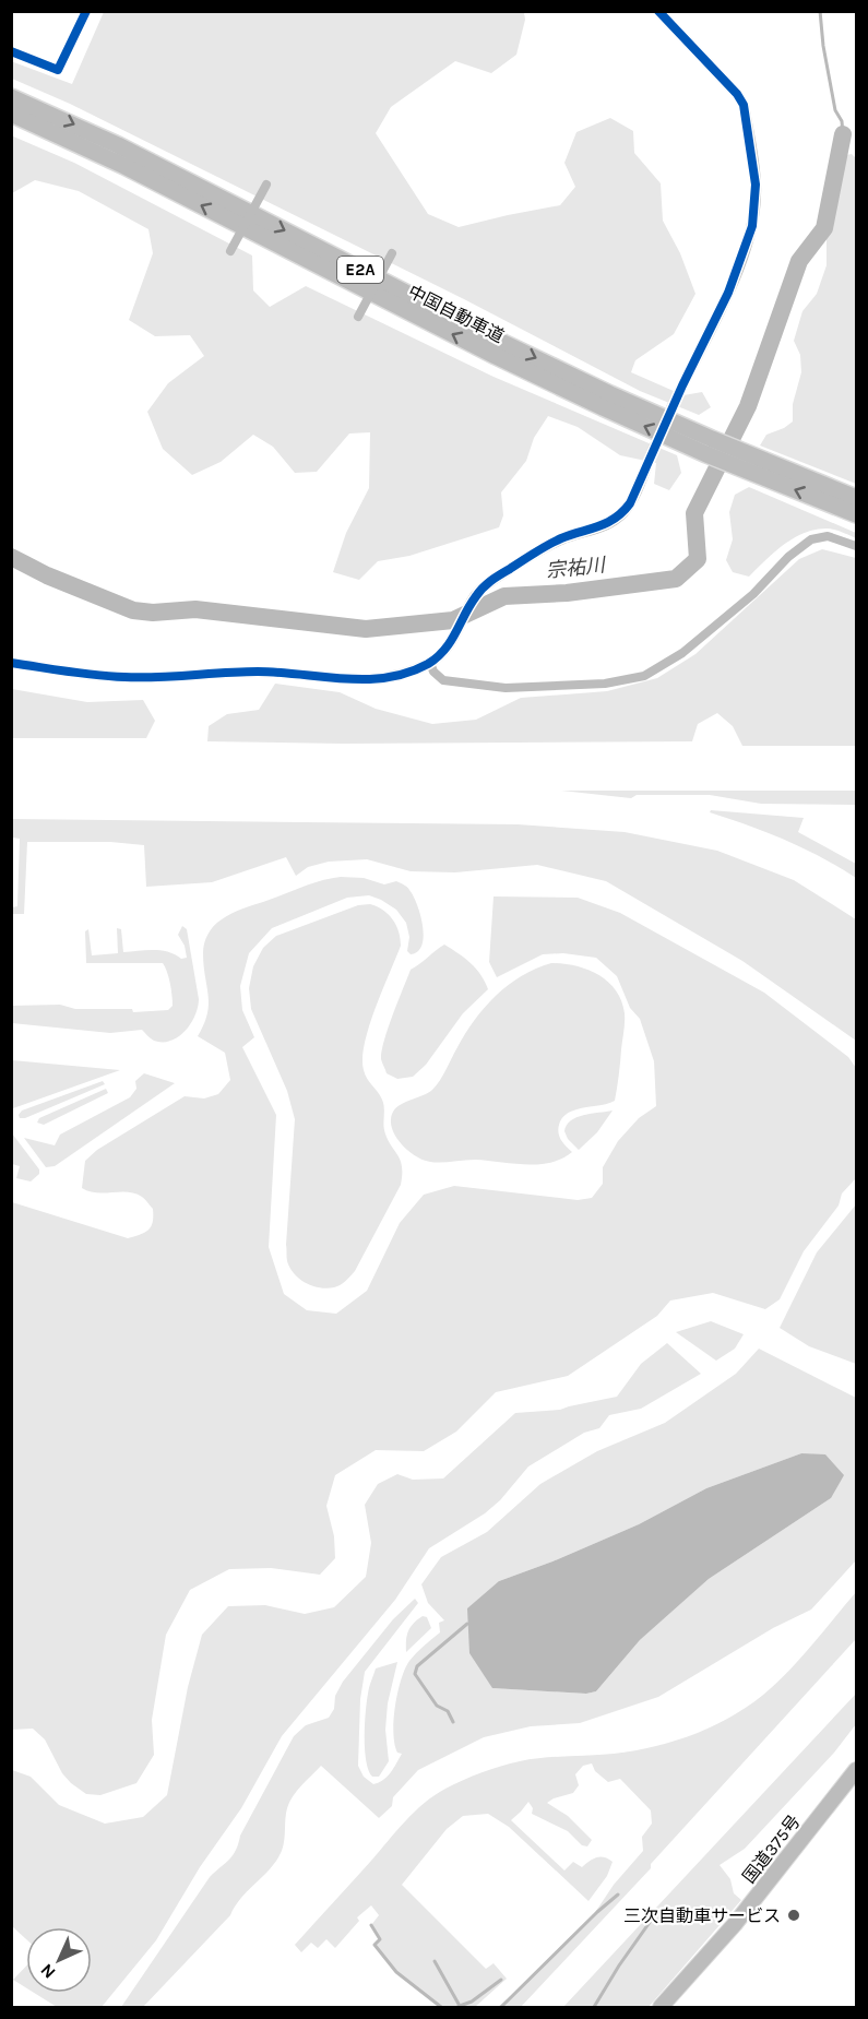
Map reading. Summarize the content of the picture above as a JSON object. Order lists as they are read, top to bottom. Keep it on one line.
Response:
{"streets":{"highway":["E2A","中国自動車道","国道375号"]},"water":["宗祐川"],"places":["三次自動車サービス"],"north":"bottom left"}
